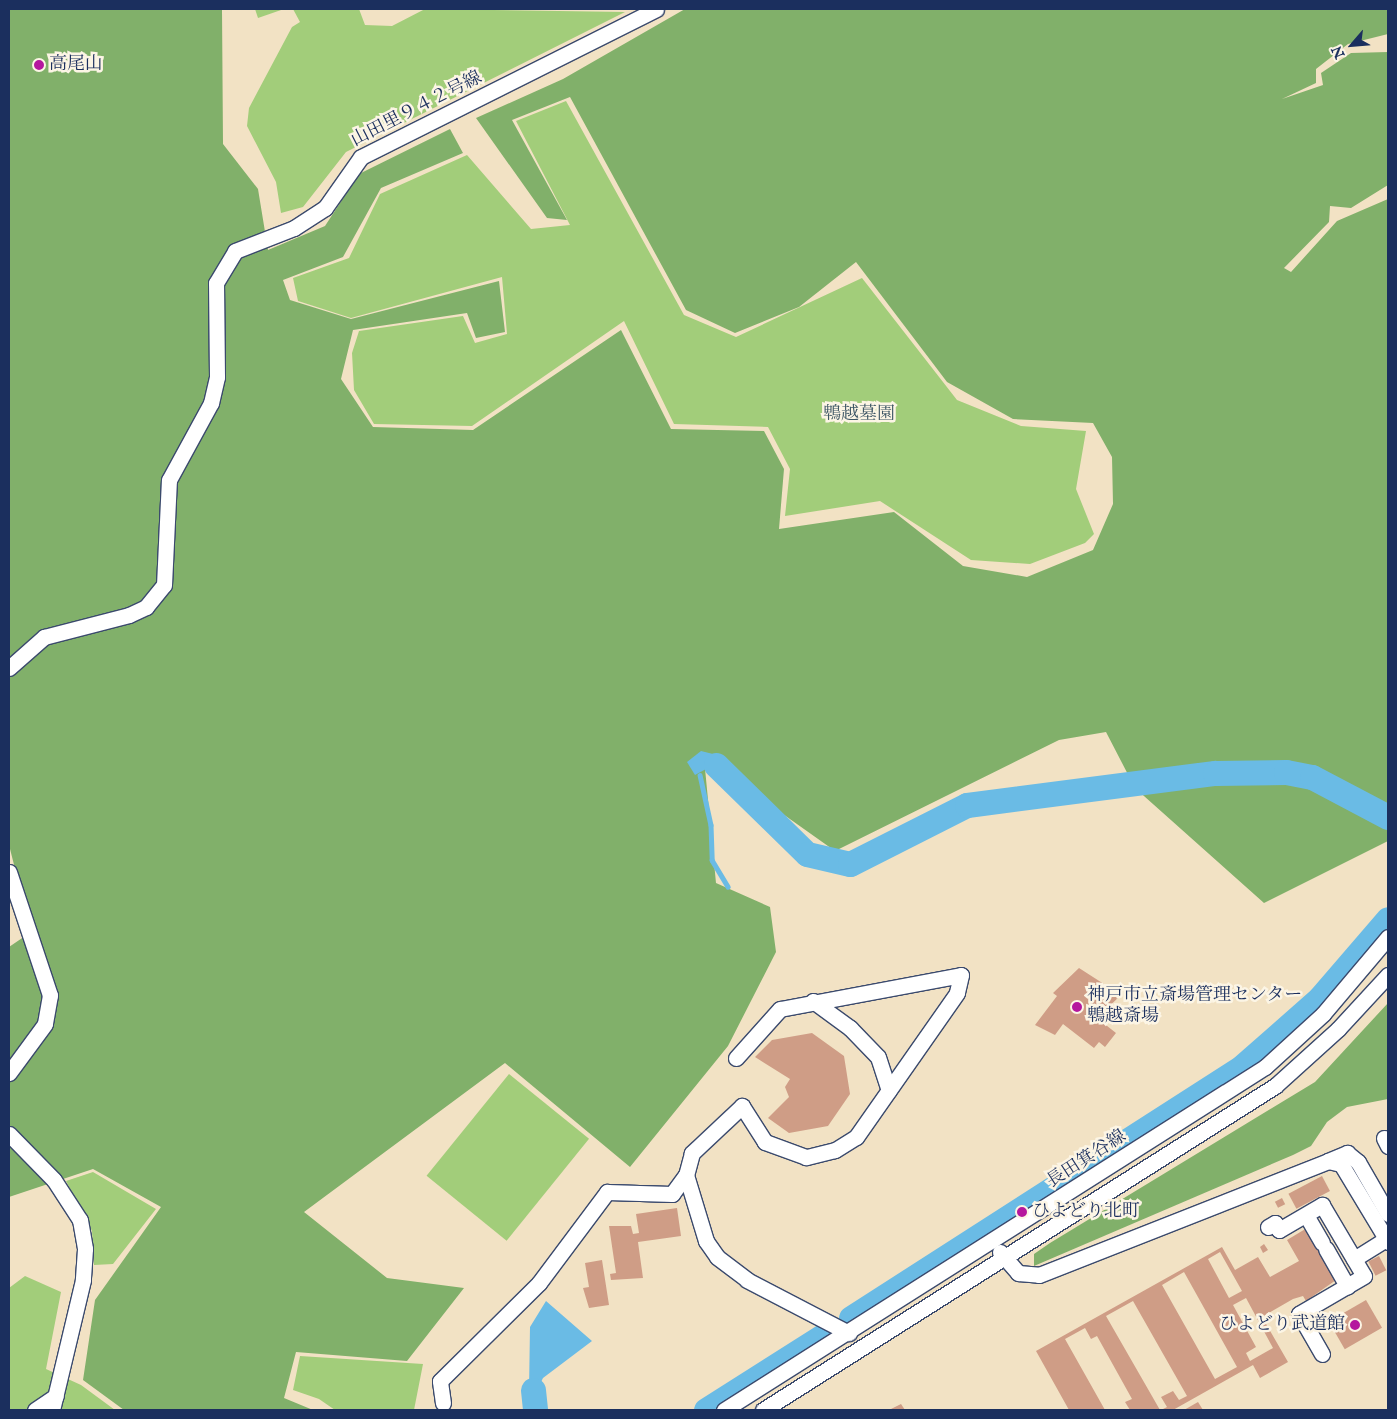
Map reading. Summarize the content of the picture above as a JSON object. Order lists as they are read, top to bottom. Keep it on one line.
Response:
{"streets":{"street":["山田里９４２号線","長田箕谷線"]},"parks":["鵯越墓園"],"places":["高尾山","神戸市立斎場管理センター 鵯越斎場","ひよどり北町","ひよどり武道館"],"north":"bottom left"}
